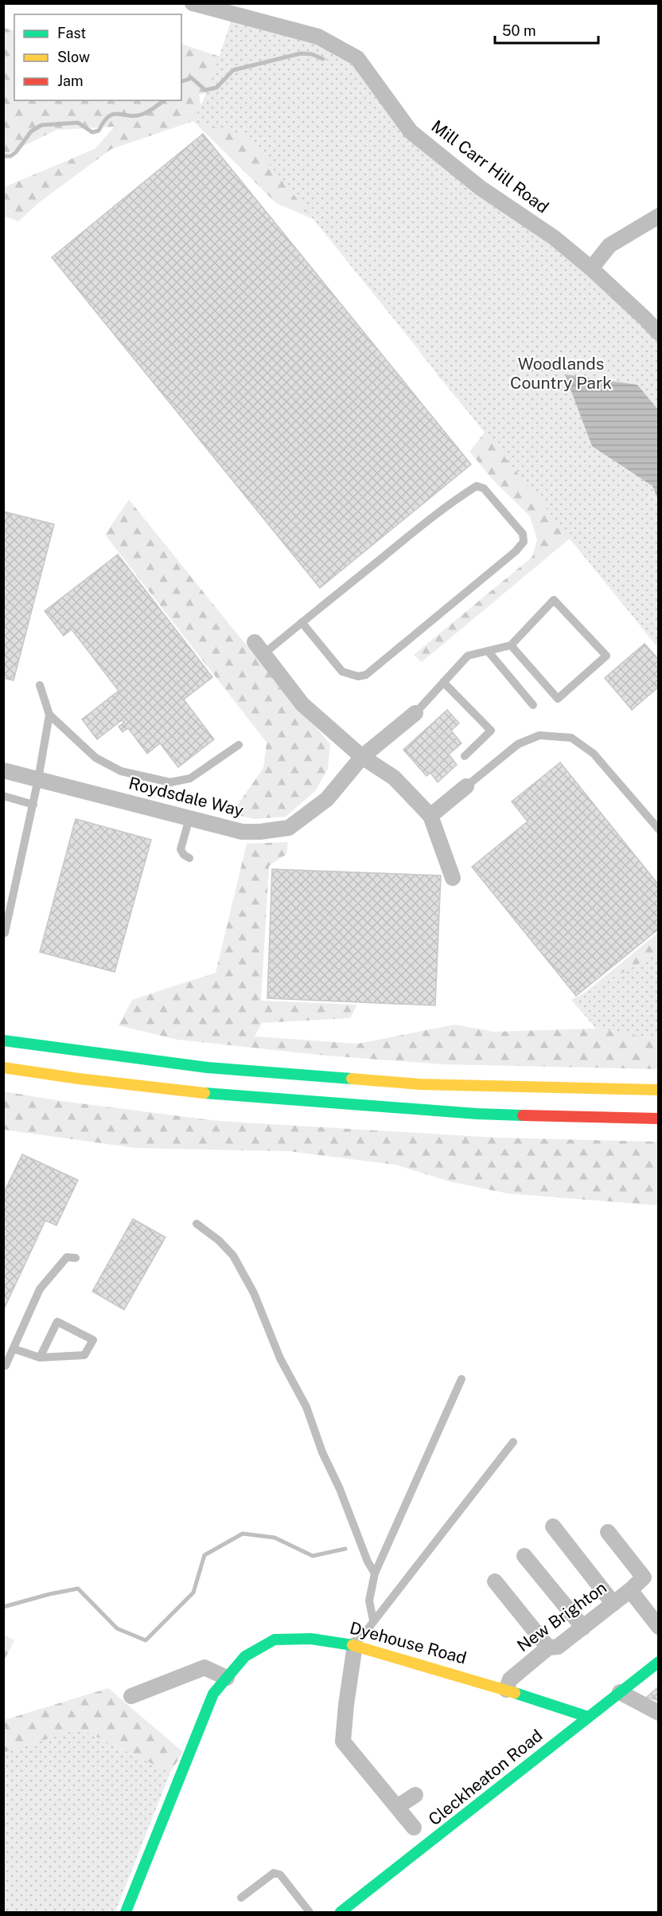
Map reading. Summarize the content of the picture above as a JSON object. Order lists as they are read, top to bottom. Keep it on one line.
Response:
{"streets":{"main road":["Dyehouse Road","Cleckheaton Road"],"street":["Mill Carr Hill Road","Roydsdale Way","New Brighton"]},"crossings":[["New Brighton","Dyehouse Road"],["Dyehouse Road","Cleckheaton Road"]],"parks":["Woodlands Country Park"],"legend":["Fast","Slow","Jam"],"scale_bar":"50 m"}
